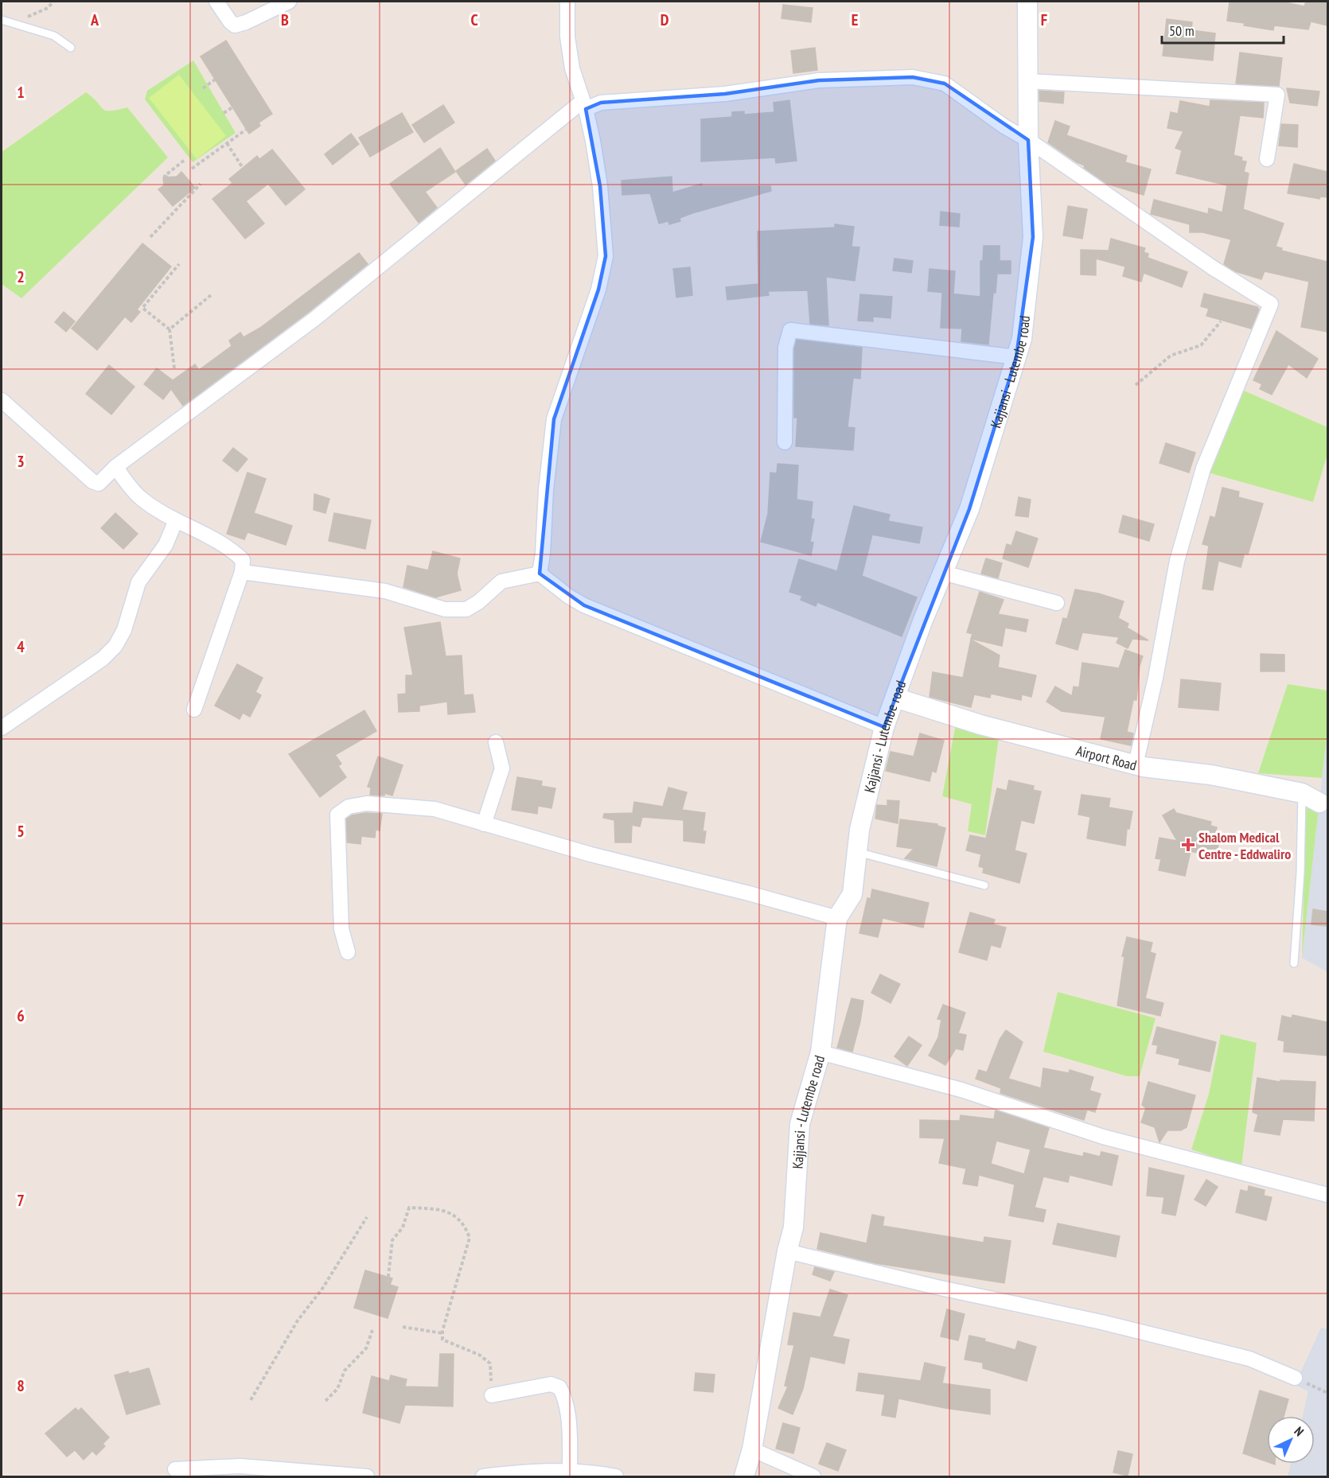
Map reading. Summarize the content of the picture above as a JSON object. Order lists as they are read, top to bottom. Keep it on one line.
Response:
{"streets":{"street":["Kajjansi - Lutembe road","Airport Road"]},"crossings":[["Kajjansi - Lutembe road","Airport Road"]],"places":{"health":["Shalom Medical Centre - Eddwaliro"]},"scale_bar":"50 m","north":"top right","grid":{"columns":["A","B","C","D","E","F"],"rows":["1","2","3","4","5","6","7","8"]}}
